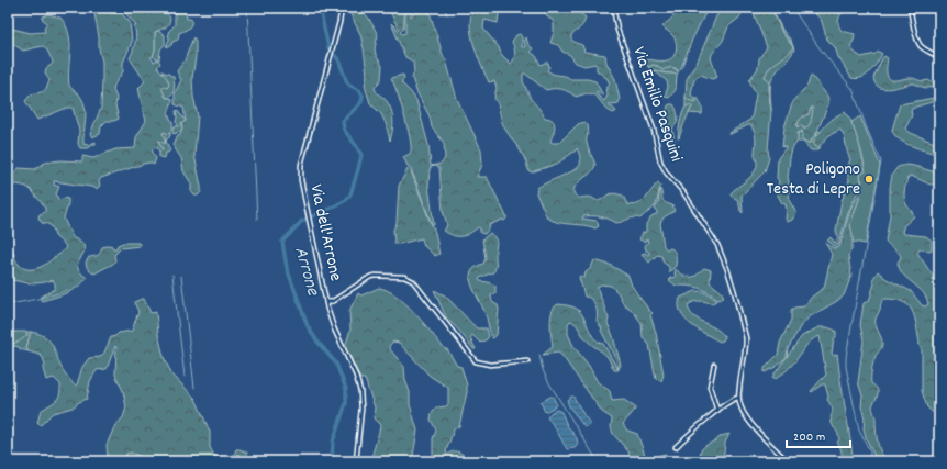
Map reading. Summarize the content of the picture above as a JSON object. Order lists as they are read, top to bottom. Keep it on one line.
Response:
{"streets":{"street":["Via Emilio Pasquini","Via dell'Arrone"]},"water":["Arrone"],"places":["Poligono Testa di Lepre"],"scale_bar":"200 m"}
